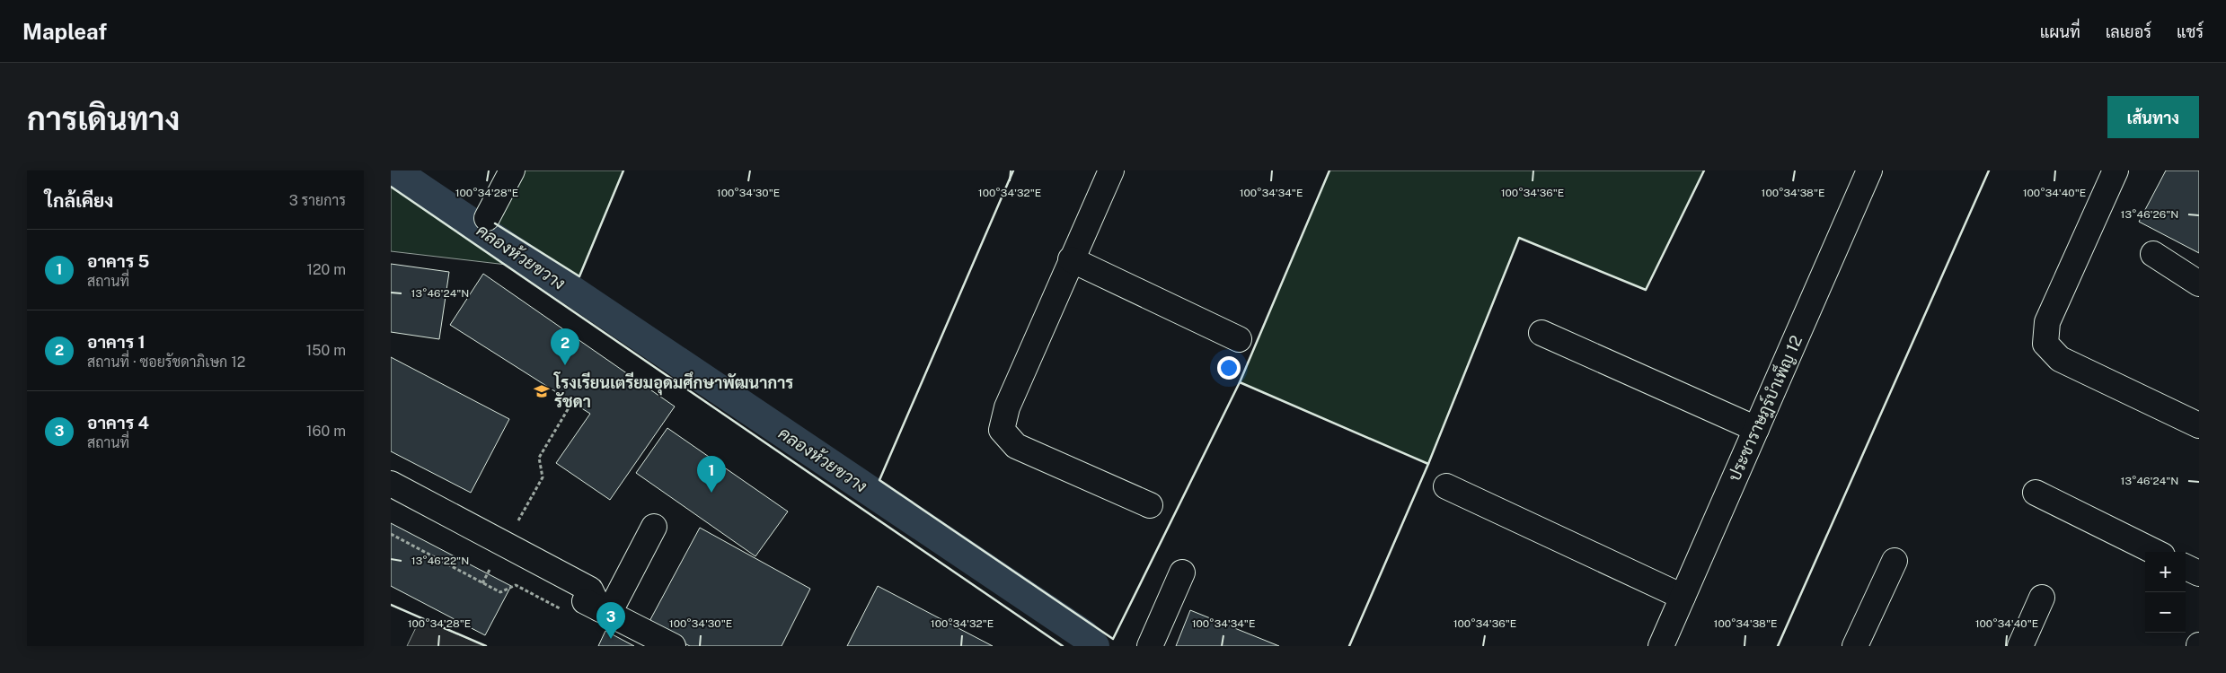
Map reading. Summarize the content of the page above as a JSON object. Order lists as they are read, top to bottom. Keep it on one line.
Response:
{"streets":{"street":["ประชาราษฎร์บำเพ็ญ 12"]},"water":["คลองห้วยขวาง"],"places":{"school or university":["โรงเรียนเตรียมอุดมศึกษาพัฒนาการ รัชดา"]},"page":{"header":"Mapleaf","nav":["แผนที่","เลเยอร์","แชร์"],"buttons":"เส้นทาง","title":"การเดินทาง","heading":["ใกล้เคียง","3 รายการ"],"list":[{"mark":"1","name":"อาคาร 5","note":"สถานที่","value":"120 m"},{"mark":"2","name":"อาคาร 1","note":"สถานที่ · ซอยรัชดาภิเษก 12","value":"150 m"},{"mark":"3","name":"อาคาร 4","note":"สถานที่","value":"160 m"}],"pins":["2","1","3"],"map_buttons":["+","−"]},"coordinates":["100°34'28\"E","100°34'30\"E","100°34'32\"E","100°34'34\"E","100°34'36\"E","100°34'38\"E","100°34'40\"E","13°46'26\"N","13°46'24\"N","13°46'22\"N"]}
